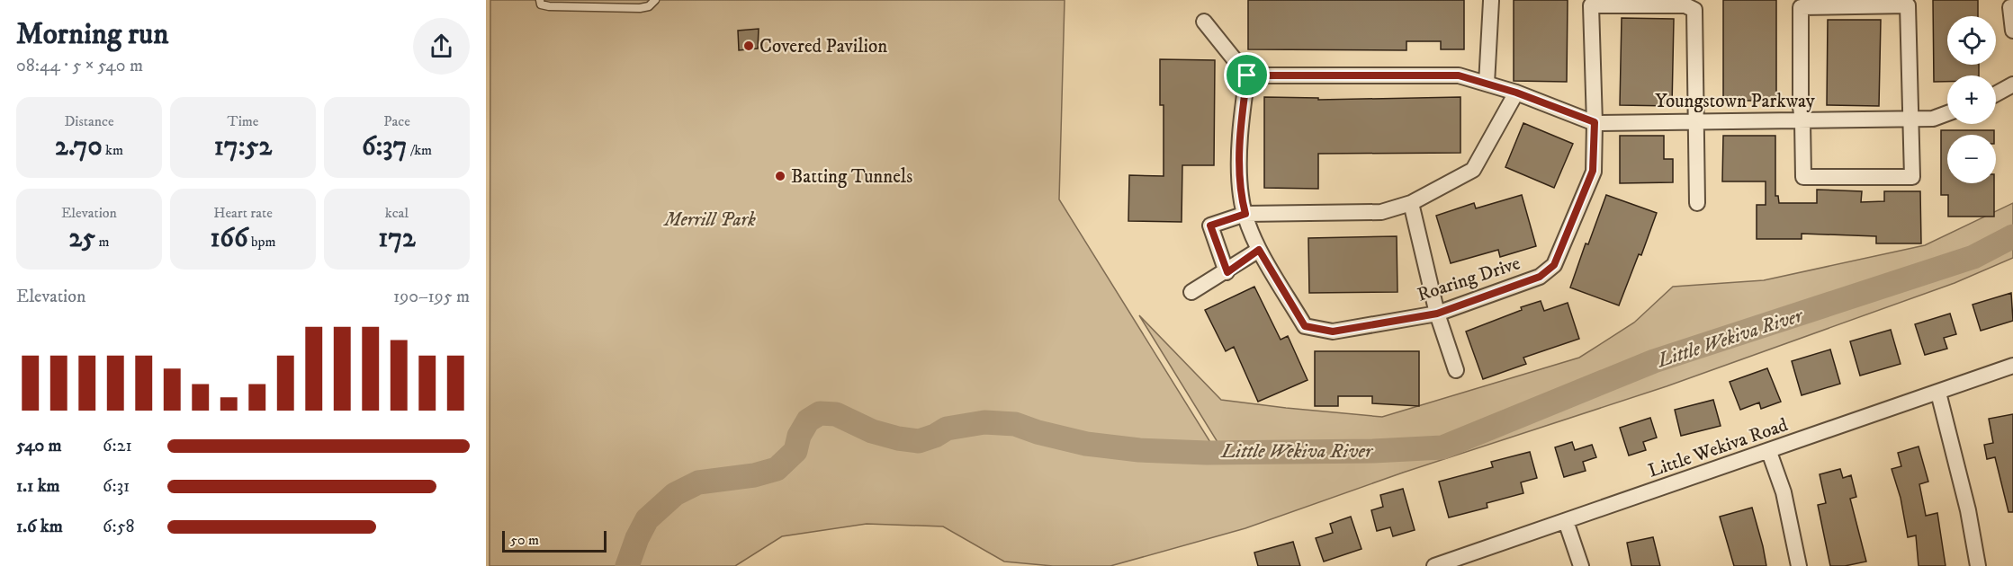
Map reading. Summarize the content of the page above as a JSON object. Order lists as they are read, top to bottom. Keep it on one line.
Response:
{"streets":{"street":["Youngstown Parkway","Roaring Drive","Little Wekiva Road"]},"crossings":[["Youngstown Parkway","Roaring Drive"]],"water":["Little Wekiva River"],"parks":["Merrill Park"],"places":["Covered Pavilion","Batting Tunnels"],"scale_bar":"50 m","page":{"heading":["Morning run","08:44 · 5 × 540 m"],"map_buttons":["+","−"],"stats":[["Distance","2.70 km"],["Time","17:52"],["Pace","6:37 /km"],["Elevation","25 m"],["Heart rate","166 bpm"],["kcal","172"]],"chart":["Elevation","190–195 m"],"list":[{"name":"540 m","note":"6:21"},{"name":"1.1 km","note":"6:31"},{"name":"1.6 km","note":"6:58"}],"scale":"50 m"}}
